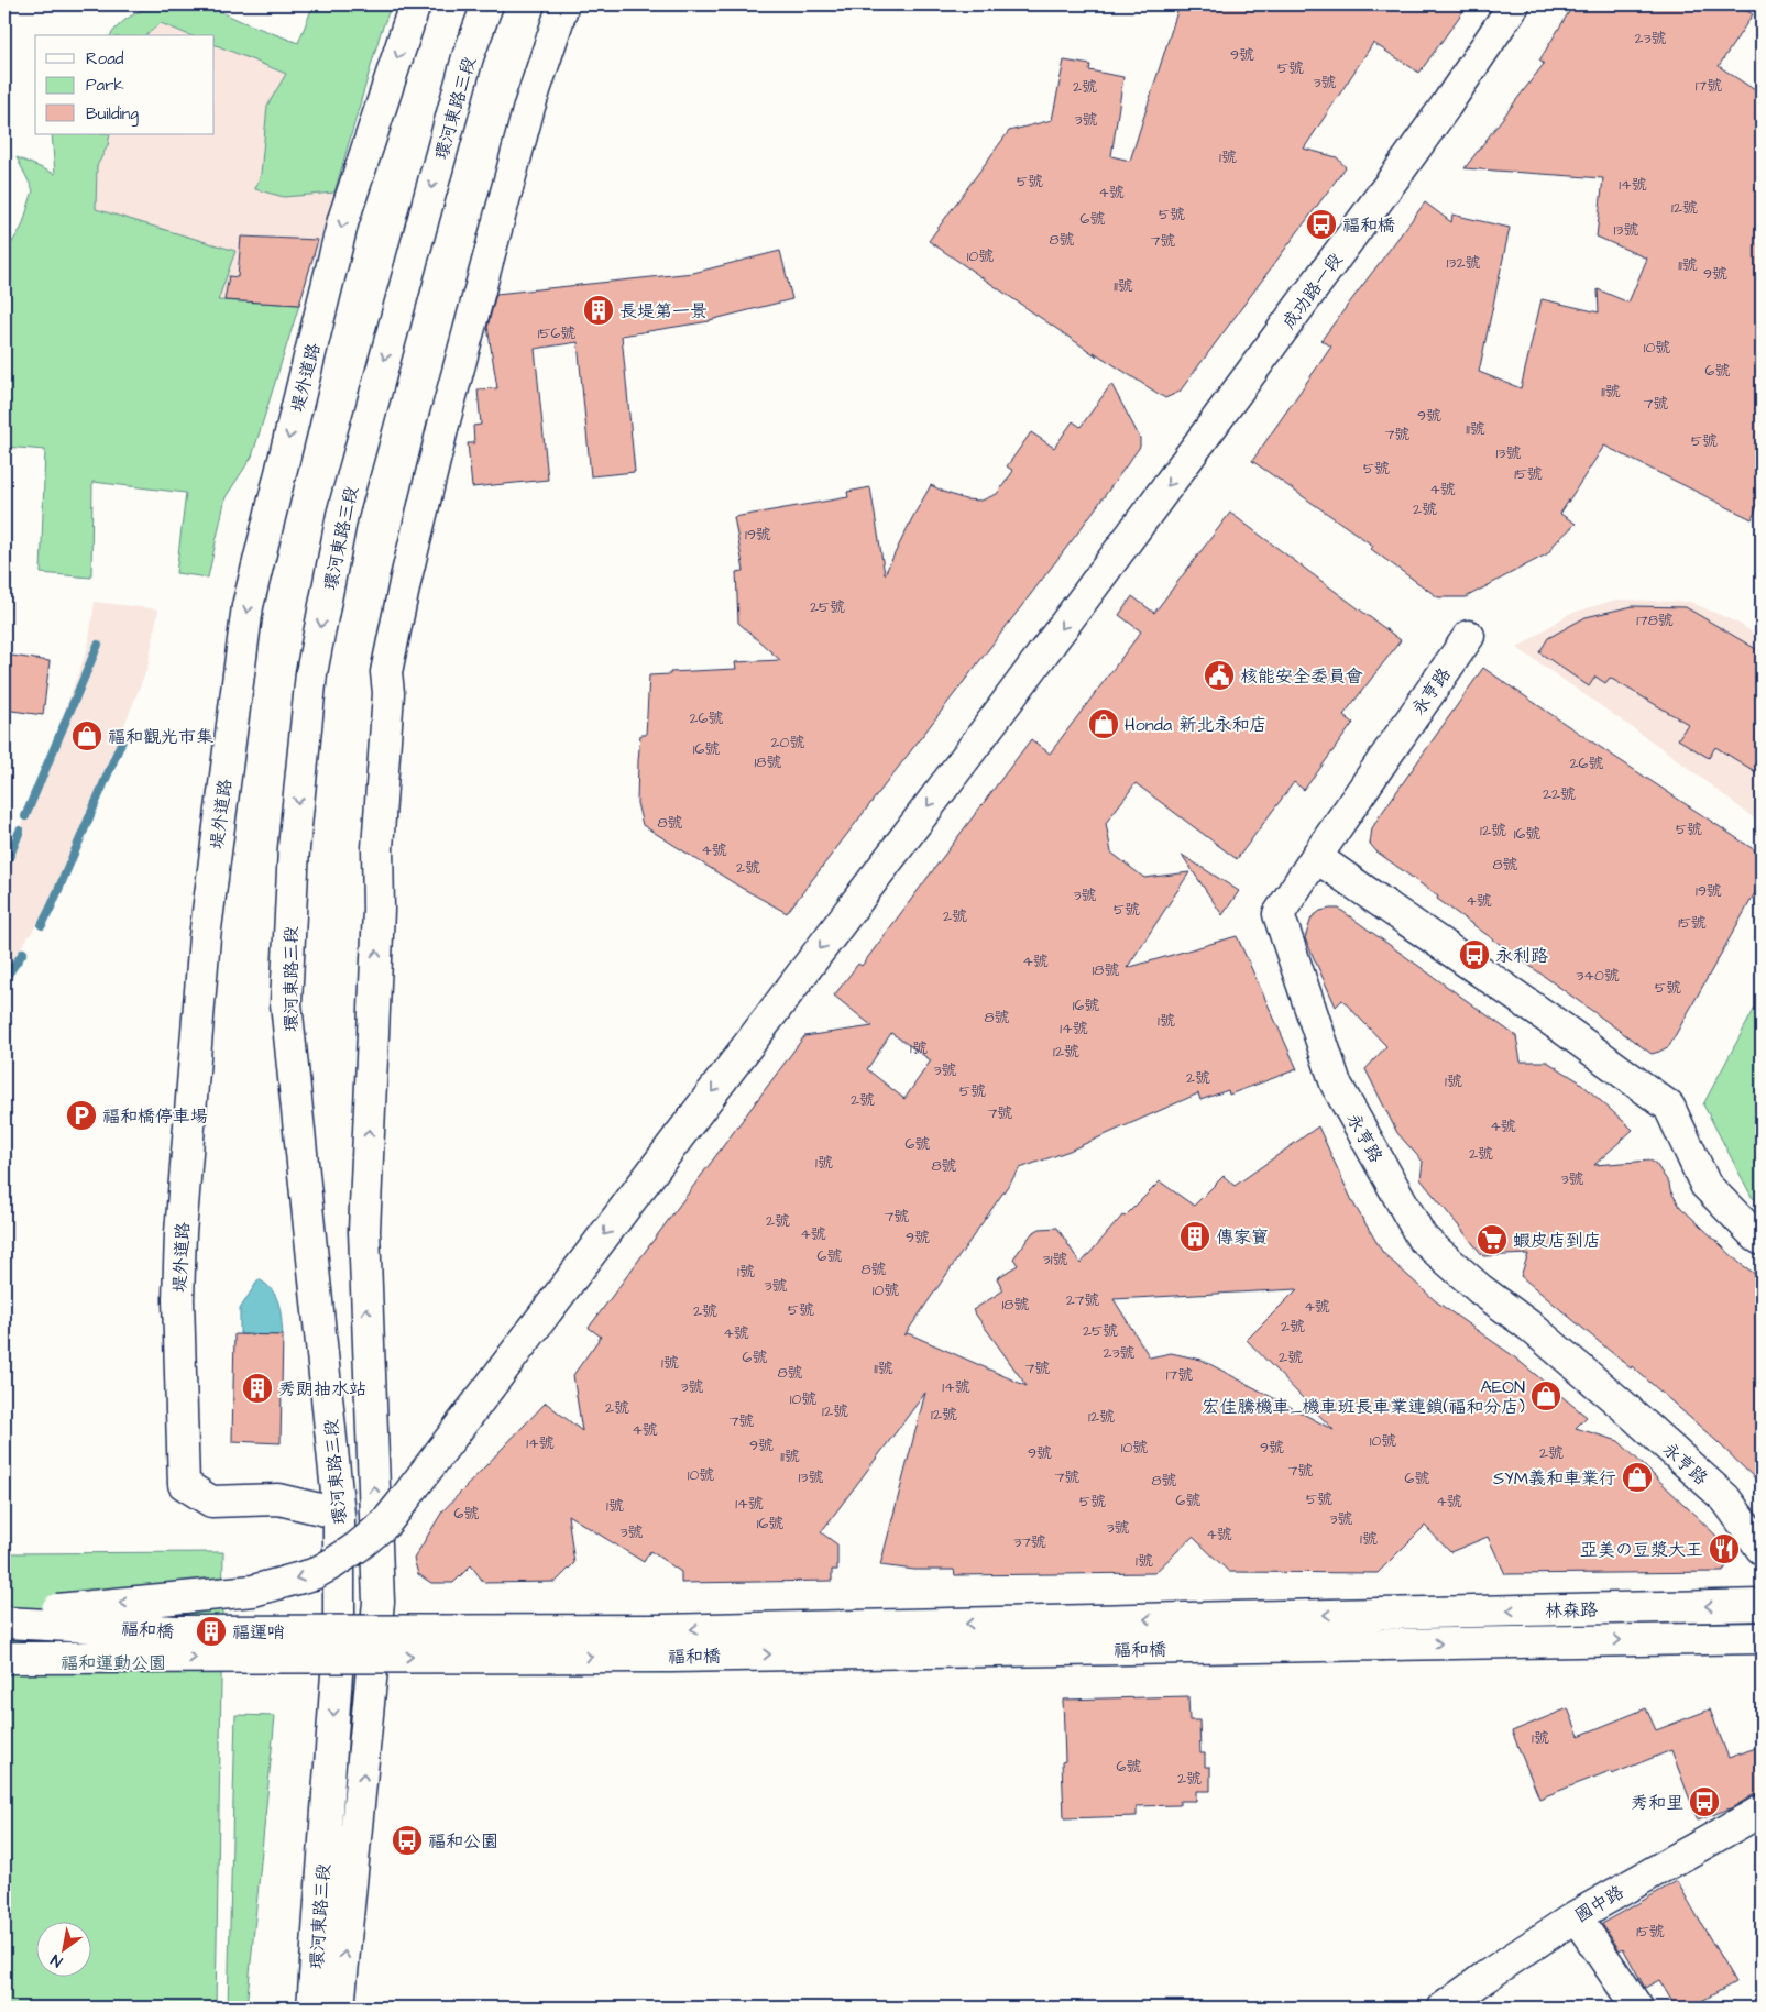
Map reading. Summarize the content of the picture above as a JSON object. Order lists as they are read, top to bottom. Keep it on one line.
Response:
{"streets":{"street":["環河東路三段","成功路一段","堤外道路","永亨路","林森路","福和橋","國中路"]},"crossings":[["環河東路三段","堤外道路"],["林森路","福和橋"]],"one_way":["成功路一段","堤外道路"],"parks":["福和運動公園"],"places":{"bus stop":["福和橋","永利路","秀和里","福和公園"],"building":["長堤第一景","傳家寶","秀朗抽水站","福運哨"],"public building":["核能安全委員會"],"shop":["Honda 新北永和店","福和觀光市集","AEON 宏佳騰機車_機車班長車業連鎖(福和分店)","SYM義和車業行"],"parking":["福和橋停車場"],"supermarket":["蝦皮店到店"],"restaurant":["亞美の豆漿大王"]},"house_numbers":["23號","9號","5號","3號","17號","2號","3號","1號","5號","14號","4號","12號","5號","6號","13號","8號","7號","10號","132號","11號","9號","11號","156號","10號","6號","11號","7號","9號","11號","7號","5號","13號","5號","15號","4號","2號","19號","25號","178號","26號","20號","16號","18號","26號","22號","8號","5號","12號","16號","4號","8號","2號","19號","3號","4號","5號","2號","15號","4號","18號","340號","5號","16號","8號","1號","14號","1號","12號","3號","2號","1號","5號","2號","7號","4號","6號","2號","1號","8號","3號","7號","2號","4號","9號","6號","31號","8號","1號","3號","10號","27號","18號","4號","5號","2號","2號","25號","4號","23號","6號","2號","1號","11號","7號","8號","17號","3號","14號","10號","2號","12號","12號","12號","7號","4號","10號","14號","9號","10號","9號","9號","2號","11號","7號","10號","13號","7號","6號","8號","5號","6號","5號","4號","14號","1號","6號","3號","16號","3號","3號","4號","1號","37號","1號","1號","6號","2號","15號"],"legend":["Road","Park","Building"],"north":"bottom left"}
